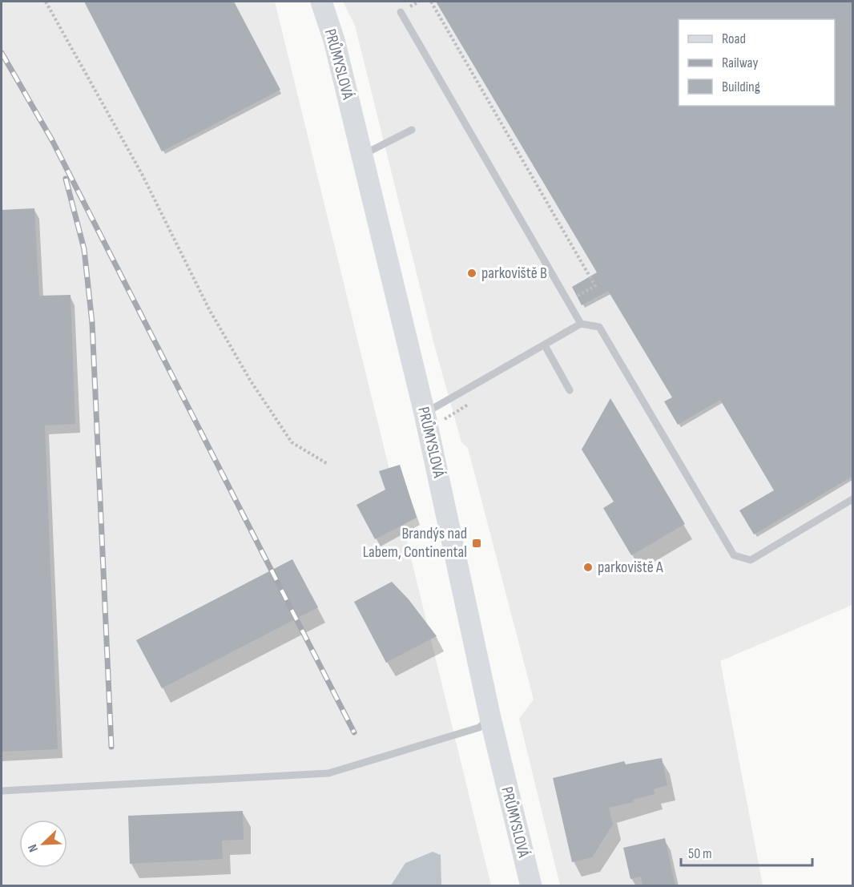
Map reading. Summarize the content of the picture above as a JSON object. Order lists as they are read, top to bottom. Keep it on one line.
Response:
{"streets":{"main road":["PRŮMYSLOVÁ"]},"places":{"other":["parkoviště B","parkoviště A"],"transit":["Brandýs nad Labem, Continental"]},"legend":["Road","Railway","Building"],"scale_bar":"50 m","north":"bottom left"}
